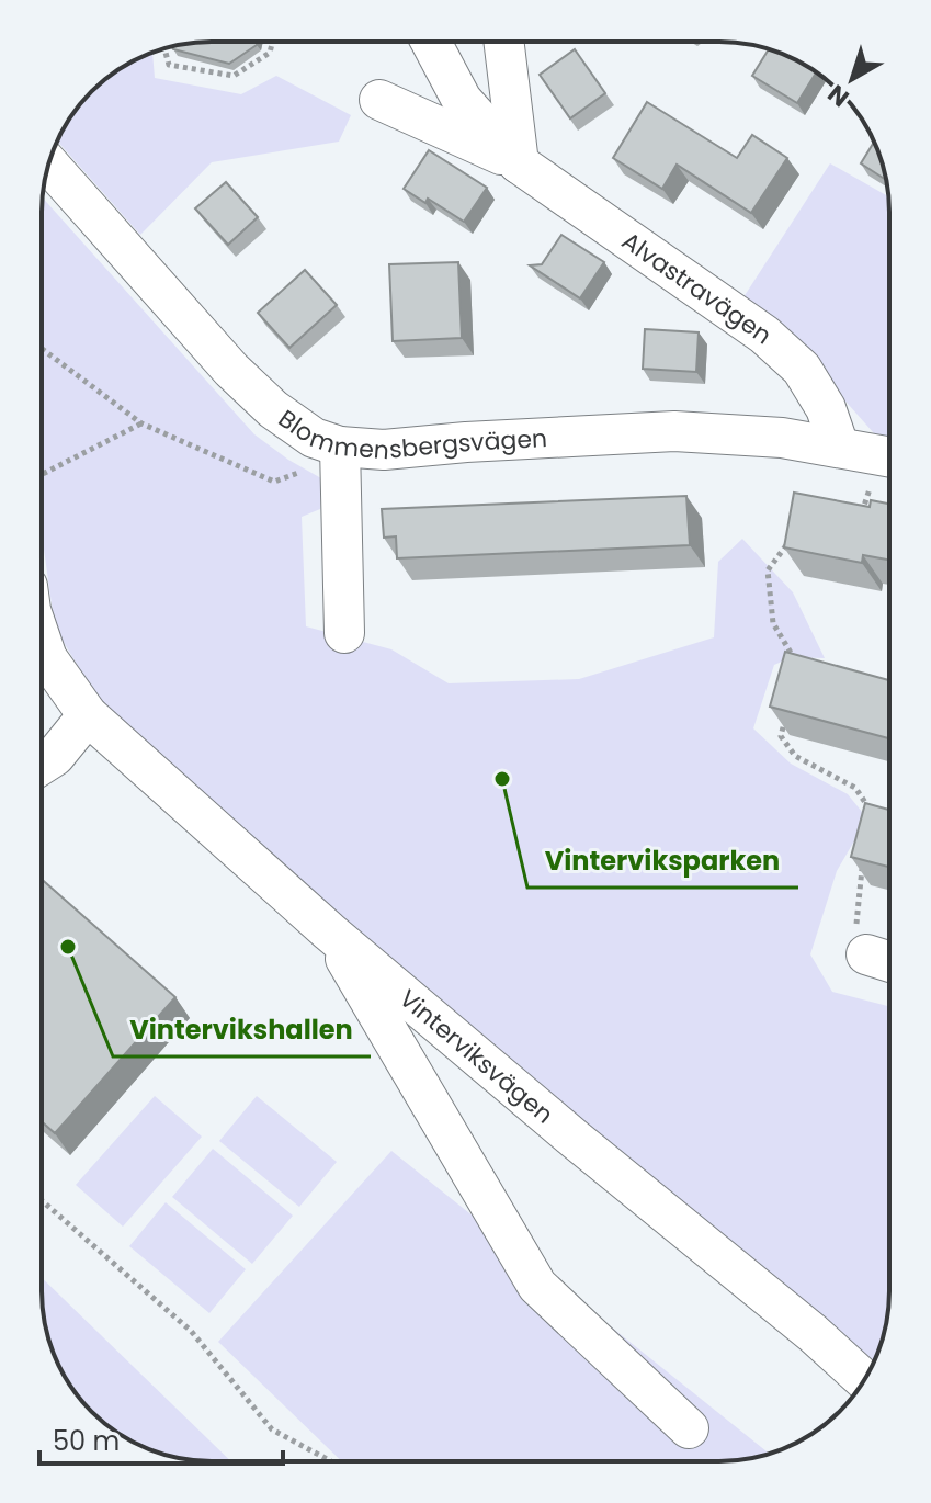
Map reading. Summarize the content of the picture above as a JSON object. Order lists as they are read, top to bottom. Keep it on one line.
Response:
{"streets":{"street":["Alvastravägen","Blommensbergsvägen","Vinterviksvägen"]},"crossings":[["Alvastravägen","Blommensbergsvägen"]],"places":["Vinterviksparken","Vintervikshallen"],"scale_bar":"50 m","north":"bottom left"}
